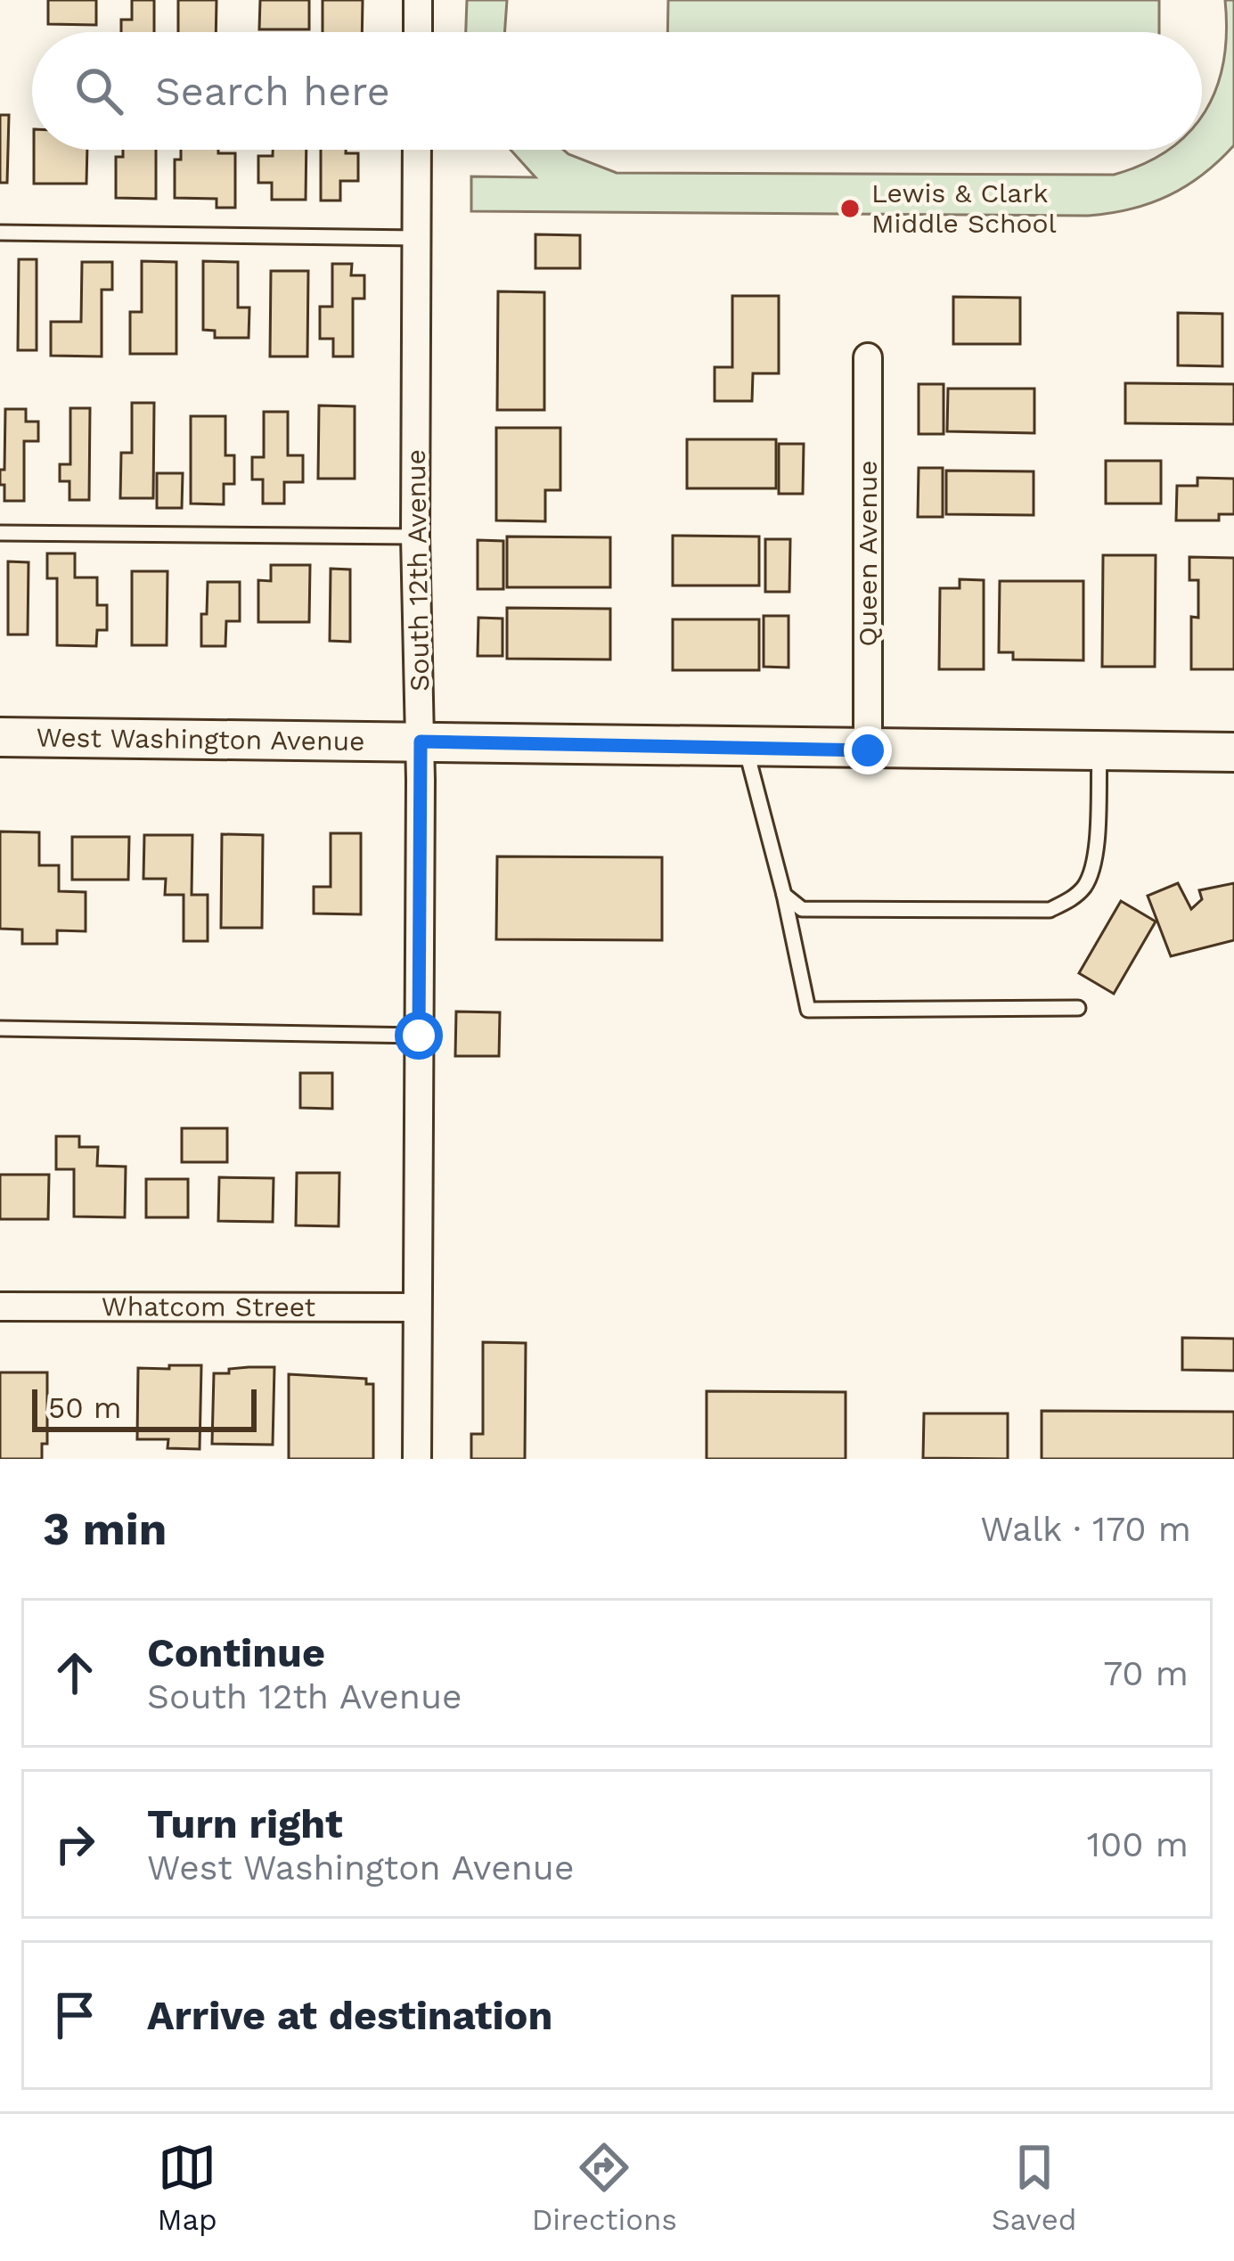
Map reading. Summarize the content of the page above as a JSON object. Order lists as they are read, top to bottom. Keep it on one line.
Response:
{"streets":{"main road":["West Washington Avenue"],"street":["Queen Avenue","South 12th Avenue","Whatcom Street"]},"crossings":[["Queen Avenue","West Washington Avenue"],["South 12th Avenue","West Washington Avenue"],["South 12th Avenue","Whatcom Street"]],"places":["Lewis & Clark Middle School"],"scale_bar":"50 m","page":{"search":"Search here","scale":"50 m","heading":["3 min","Walk · 170 m"],"list":[["Continue","South 12th Avenue","70 m"],["Turn right","West Washington Avenue","100 m"],"Arrive at destination"],"nav":["Map","Directions","Saved"]}}
